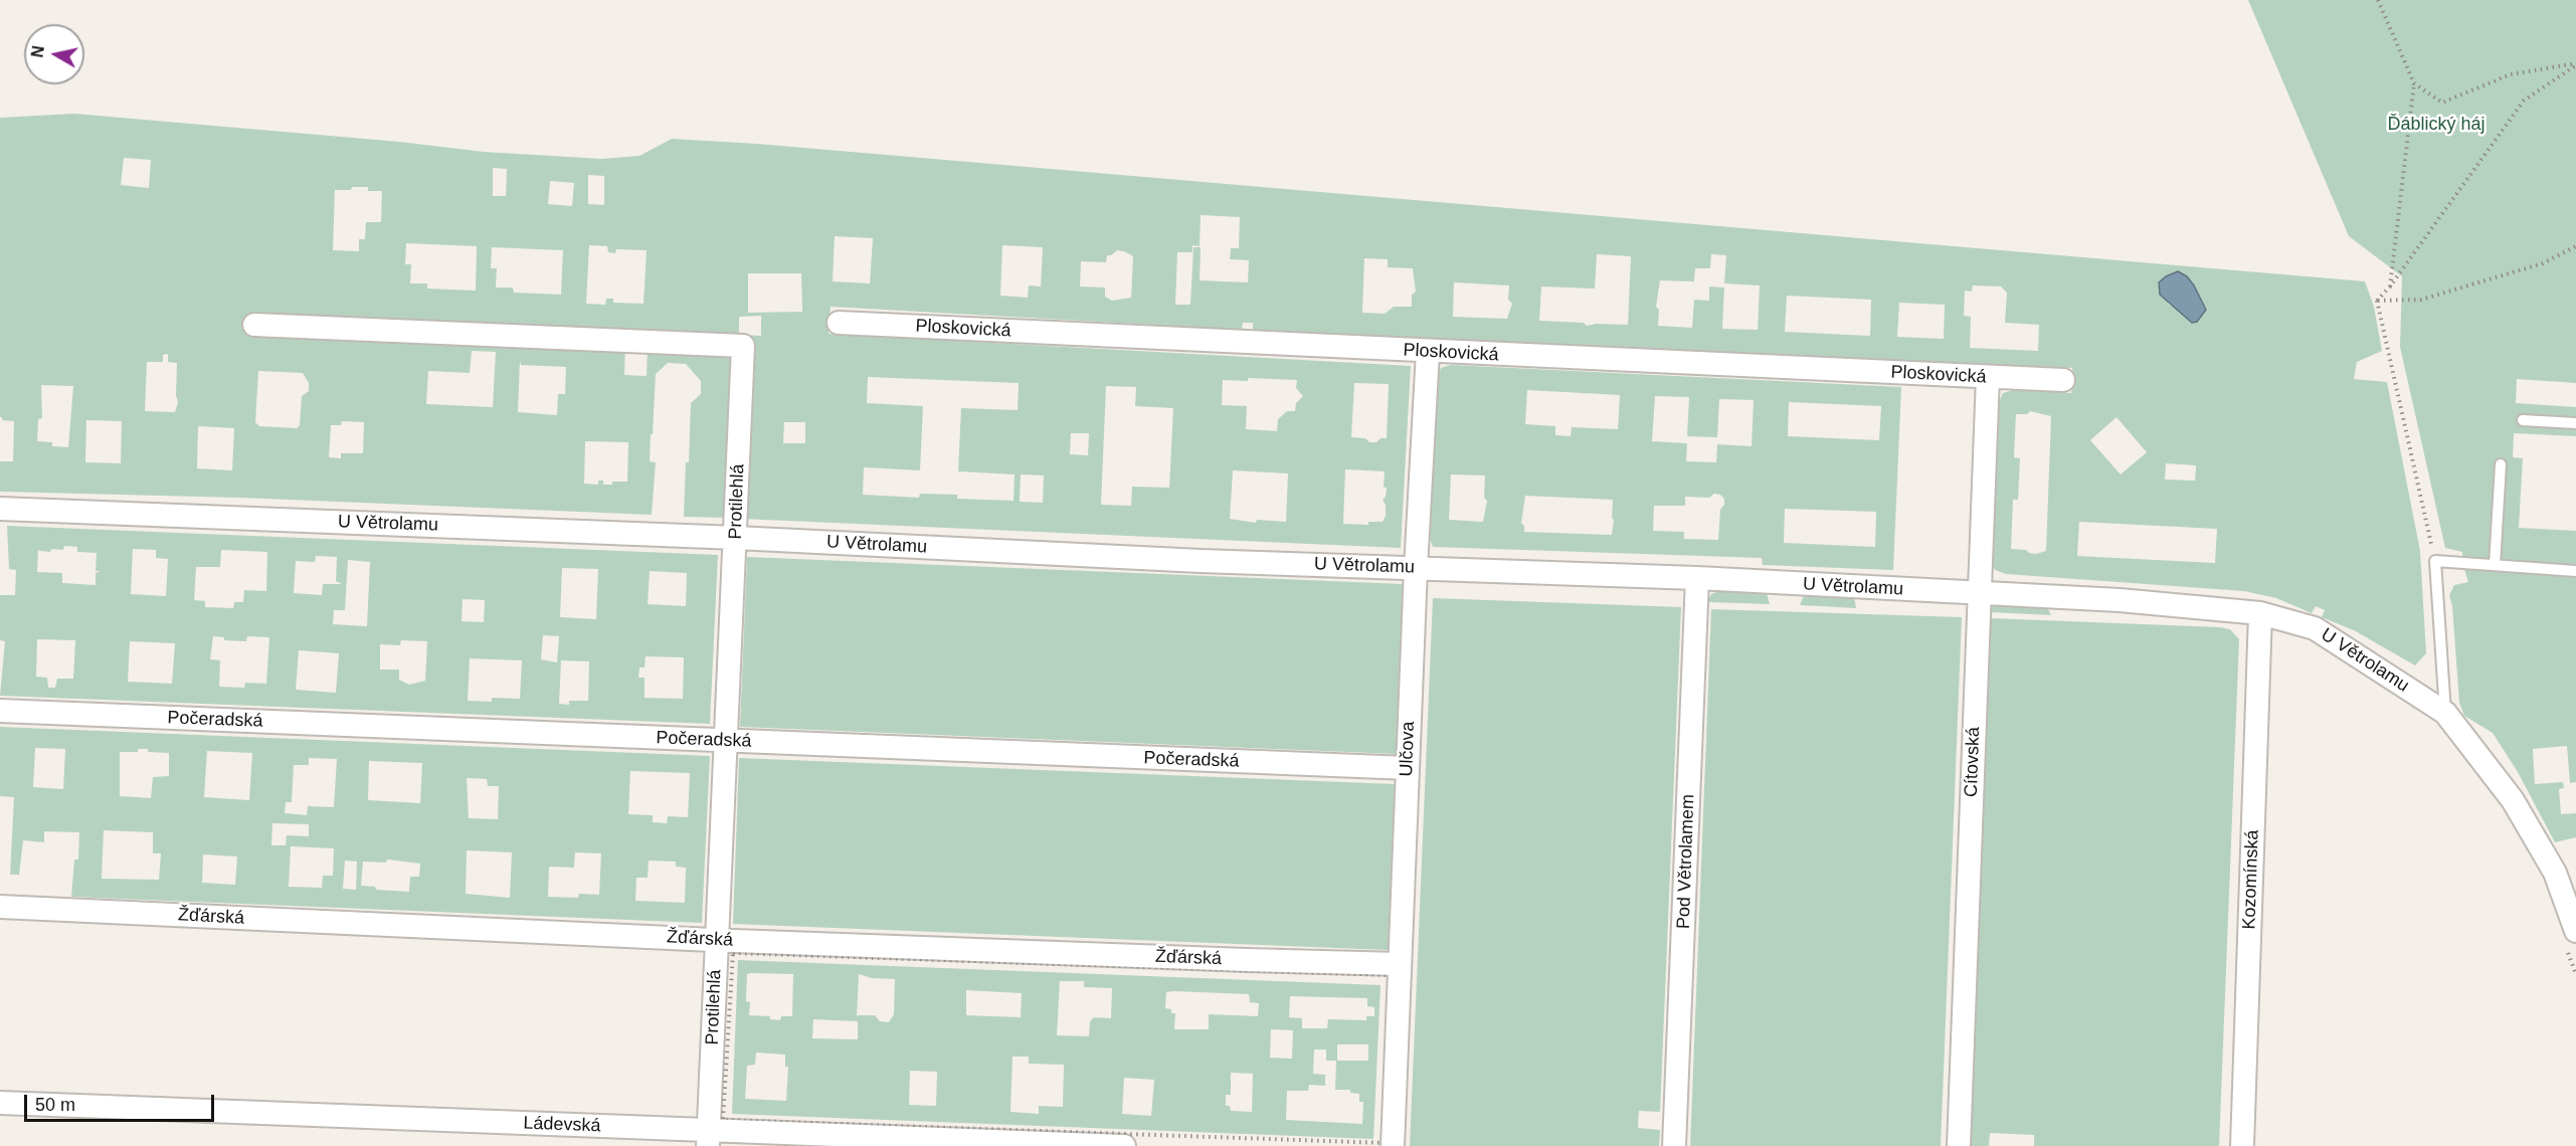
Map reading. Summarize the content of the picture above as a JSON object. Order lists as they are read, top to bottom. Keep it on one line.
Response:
{"streets":{"street":["Ploskovická","Protilehlá","U Větrolamu","Počeradská","Ulčova","Cítovská","Pod Větrolamem","Kozomínská","Žďárská","Ládevská"]},"crossings":[["Ploskovická","Ulčova"],["Ploskovická","Cítovská"],["Protilehlá","U Větrolamu"],["Protilehlá","Počeradská"],["Protilehlá","Žďárská"],["Protilehlá","Ládevská"],["U Větrolamu","Ulčova"],["U Větrolamu","Cítovská"],["U Větrolamu","Pod Větrolamem"],["U Větrolamu","Kozomínská"],["Počeradská","Ulčova"],["Ulčova","Žďárská"]],"parks":["Ďáblický háj"],"scale_bar":"50 m","north":"left"}
